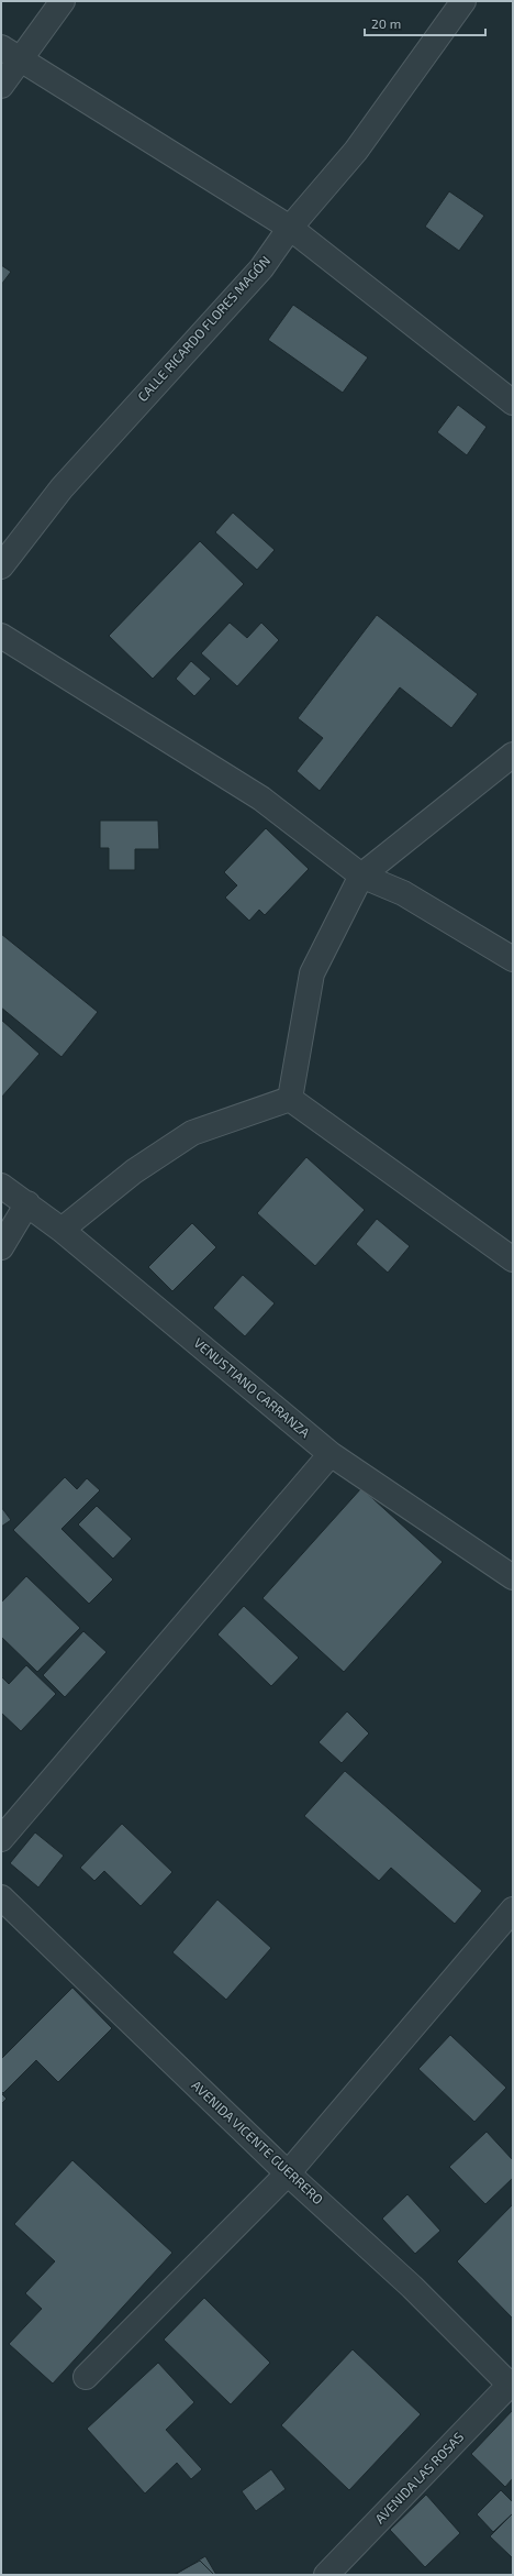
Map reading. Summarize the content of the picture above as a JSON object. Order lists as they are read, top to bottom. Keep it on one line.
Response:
{"streets":{"street":["CALLE RICARDO FLORES MAGÓN","VENUSTIANO CARRANZA","AVENIDA VICENTE GUERRERO","AVENIDA LAS ROSAS"]},"crossings":[["AVENIDA VICENTE GUERRERO","AVENIDA LAS ROSAS"]],"scale_bar":"20 m"}
